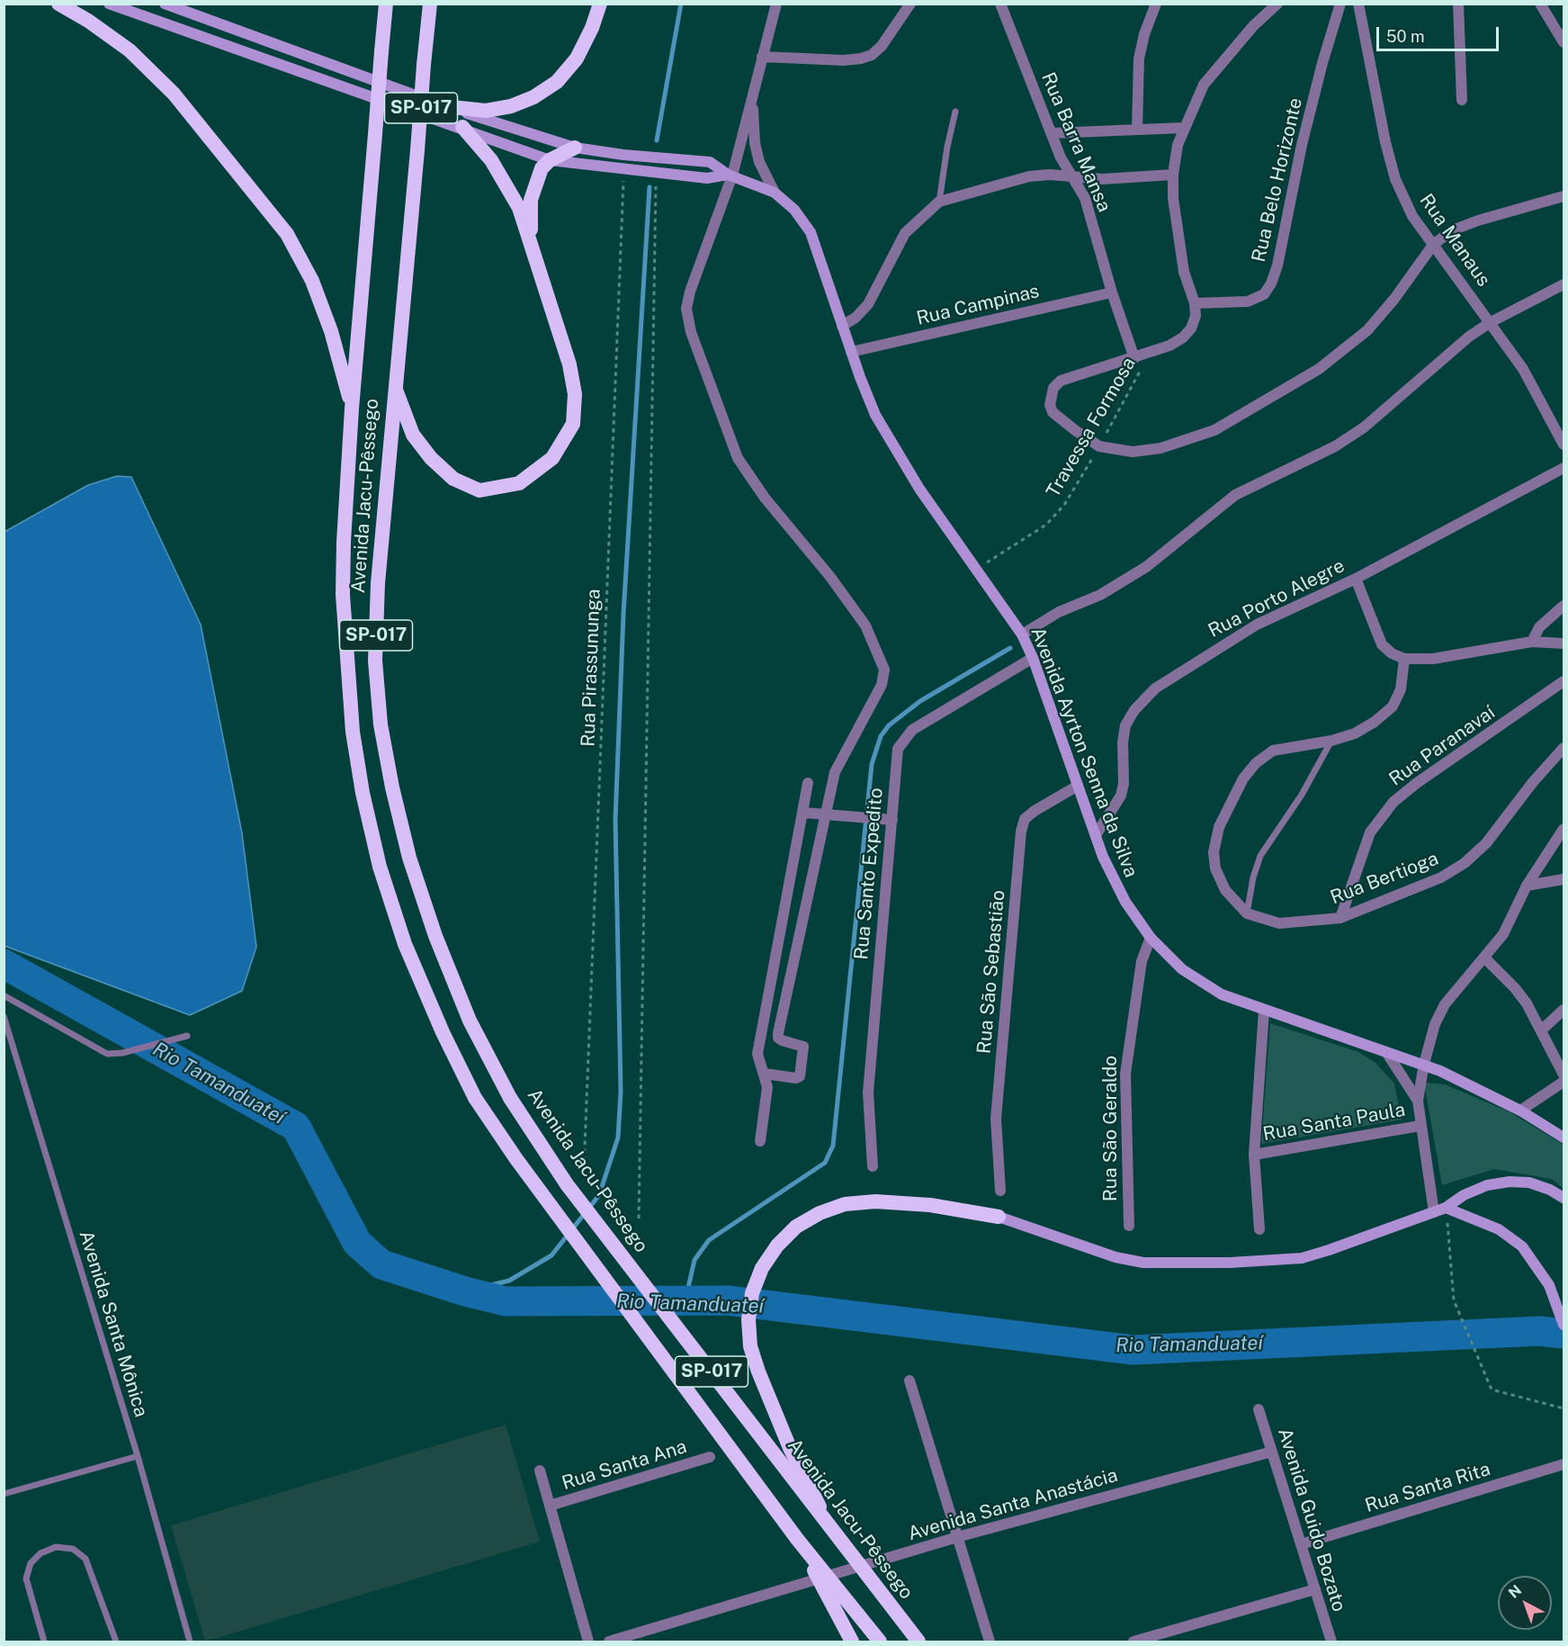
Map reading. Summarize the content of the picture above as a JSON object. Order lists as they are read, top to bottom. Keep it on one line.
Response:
{"streets":{"highway":["SP-017","Avenida Jacu-Pêssego"],"main road":["Avenida Ayrton Senna da Silva"],"street":["Rua Barra Mansa","Rua Belo Horizonte","Rua Manaus","Rua Campinas","Rua Porto Alegre","Rua Paranavaí","Rua Santo Expedito","Rua Bertioga","Rua São Sebastião","Rua Santa Paula","Rua São Geraldo","Rua Santa Ana","Rua Santa Rita","Avenida Santa Anastácia","Avenida Guido Bozato"],"lane":["Avenida Santa Mônica"],"path":["Travessa Formosa","Rua Pirassununga"]},"crossings":[["Rua Barra Mansa","Rua Campinas"],["Rua Campinas","Avenida Ayrton Senna da Silva"],["Travessa Formosa","Avenida Ayrton Senna da Silva"],["Rua Porto Alegre","Avenida Ayrton Senna da Silva"],["Rua Pirassununga","Avenida Ayrton Senna da Silva"],["Rua Paranavaí","Rua Bertioga"],["Avenida Ayrton Senna da Silva","Rua Santo Expedito"],["Avenida Ayrton Senna da Silva","Rua São Sebastião"],["Avenida Ayrton Senna da Silva","Rua São Geraldo"],["Rua Santa Rita","Avenida Guido Bozato"],["Avenida Santa Anastácia","Avenida Guido Bozato"]],"water":["Rio Tamanduateí"],"scale_bar":"50 m","north":"top left"}
